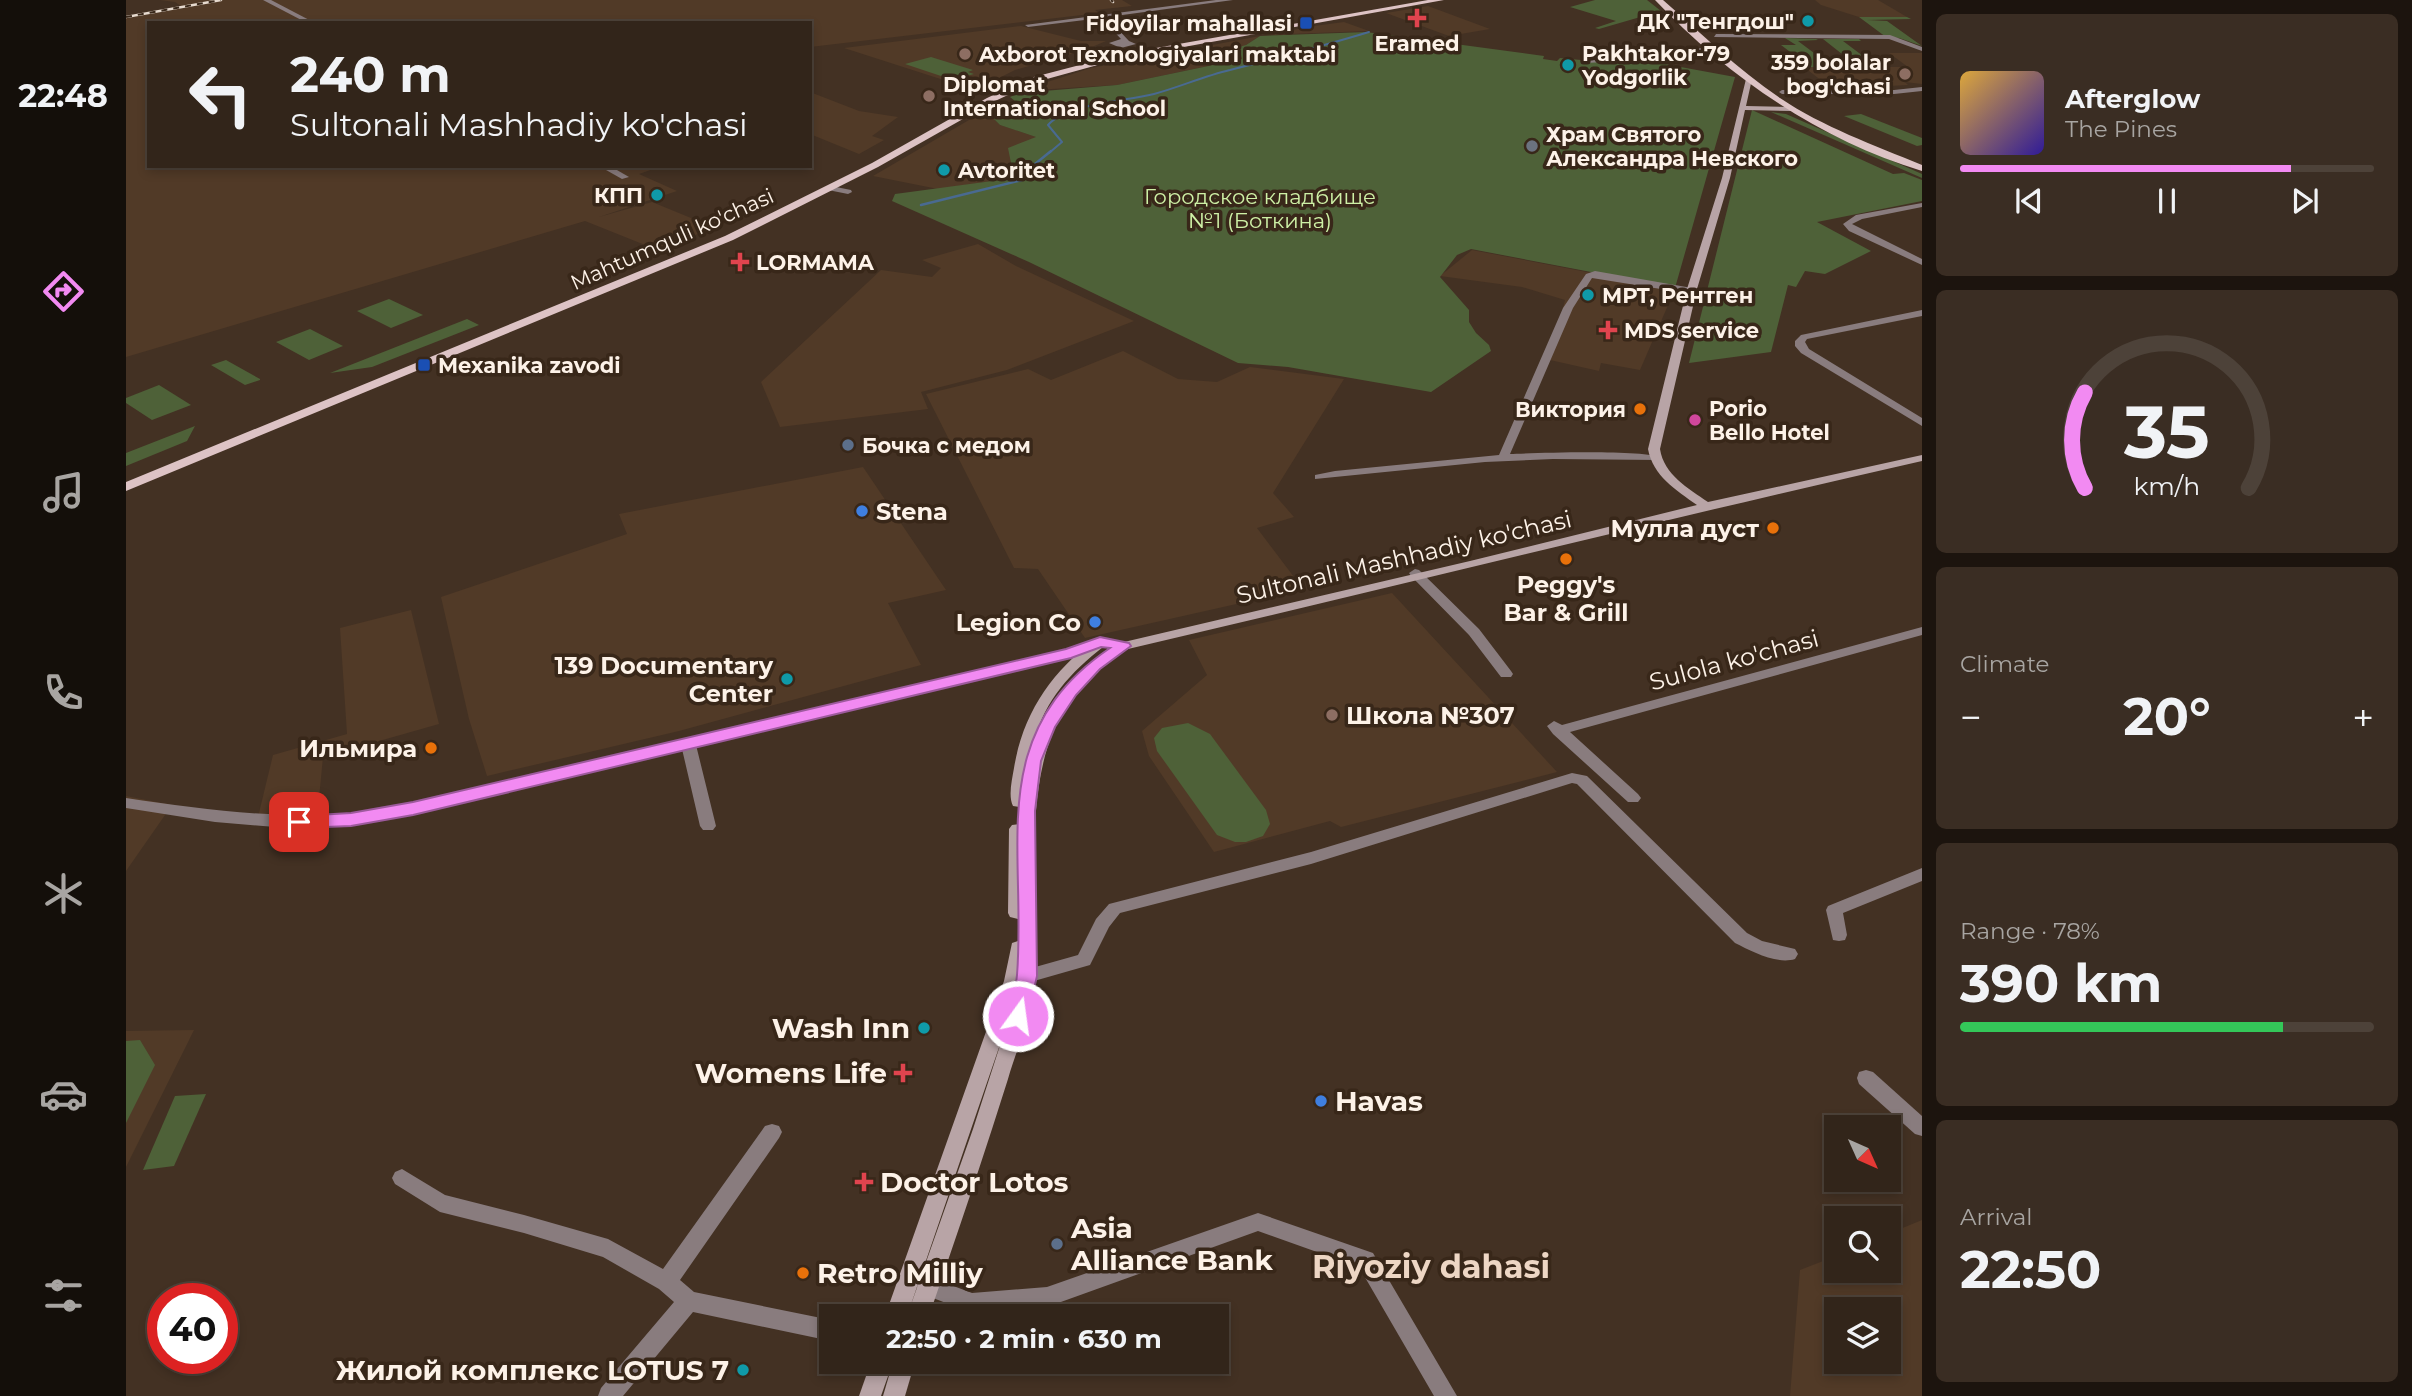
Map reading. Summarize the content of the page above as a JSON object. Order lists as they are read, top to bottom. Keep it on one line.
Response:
{"streets":{"main road":["Mahtumquli ko'chasi"],"street":["Sultonali Mashhadiy ko'chasi","Sulola ko'chasi"]},"districts":["Riyoziy dahasi"],"parks":["Городское кладбище №1 (Боткина)"],"places":{"health":["Eramed","LORMAMA","MDS service","Womens Life","Doctor Lotos"],"other":["ДК \"Тенгдош\"","Axborot Texnologiyalari maktabi","Pakhtakor-79 Yodgorlik","359 bolalar bog'chasi","Diplomat International School","Храм Святого Александра Невского","Avtoritet","КПП","МРТ, Рентген","Виктория","Porio Bello Hotel","Бочка с медом","Stena","Мулла дуст","Peggy's Bar & Grill","Legion Co","139 Documentary Center","Школа №307","Ильмира","Wash Inn","Havas","Asia Alliance Bank","Retro Milliy","Жилой комплекс LOTUS 7"],"transit":["Fidoyilar mahallasi","Mexanika zavodi"]},"north":"bottom right","page":{"tabs":"22:48","turn":["240 m","Sultonali Mashhadiy ko'chasi"],"song":["Afterglow","The Pines"],"tile":["Climate",["Range · 78%","390 km"],["Arrival","22:50"]],"heat":["−","20°","+"],"limit":"40","trip":"22:50 · 2 min · 630 m","gauge":["35","km/h"]}}
